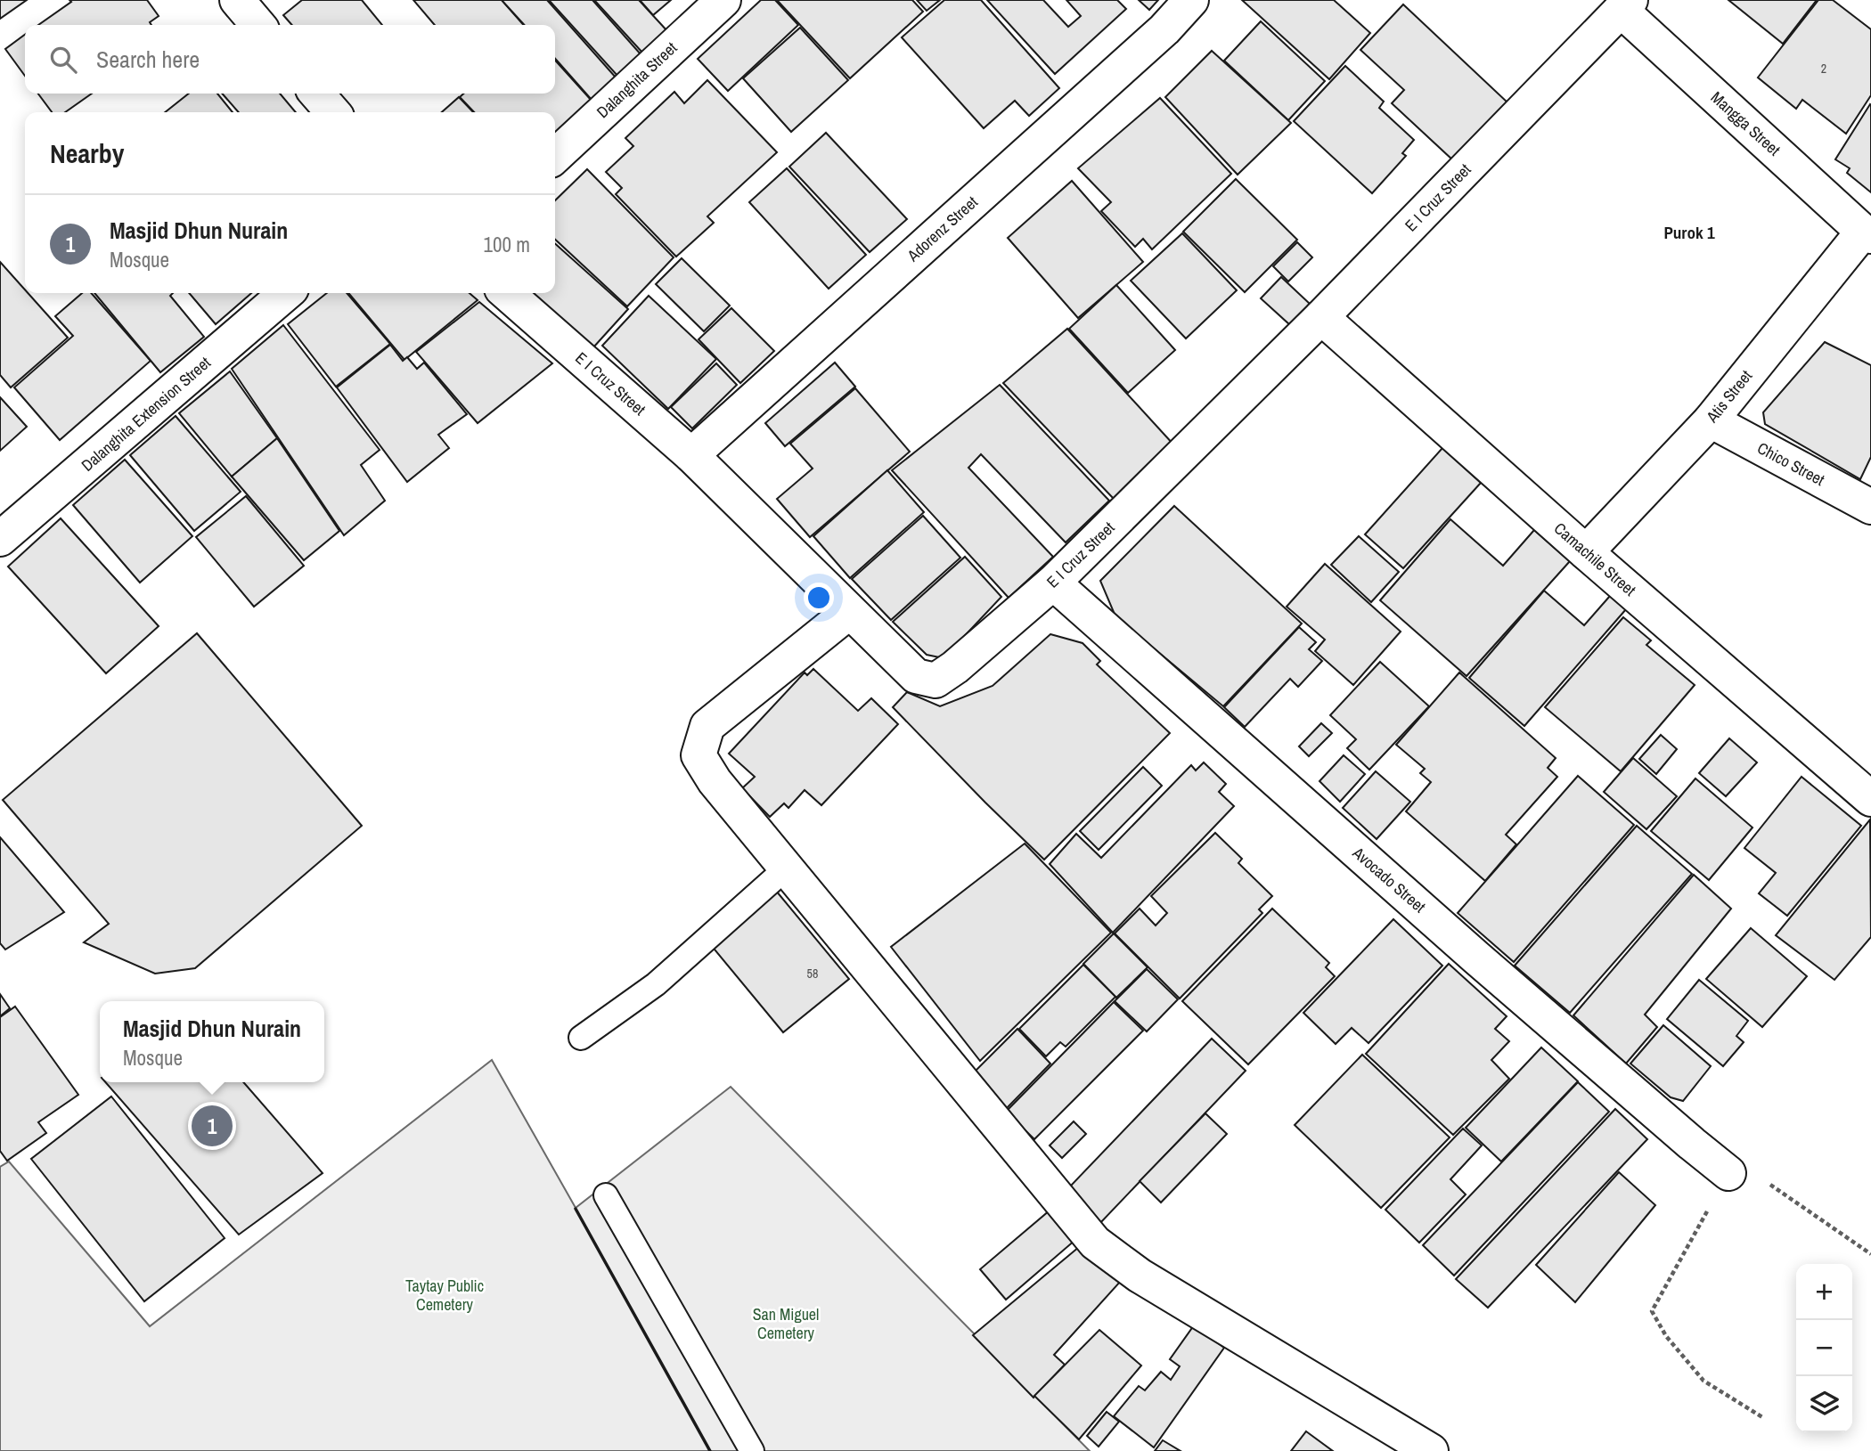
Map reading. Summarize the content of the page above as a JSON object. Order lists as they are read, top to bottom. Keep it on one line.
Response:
{"streets":{"street":["Dalanghita Street","Mangga Street","E I Cruz Street","Adorenz Street","Atis Street","Dalanghita Extension Street","Chico Street","Camachile Street","Avocado Street"]},"crossings":[["Mangga Street","E I Cruz Street"],["Mangga Street","Atis Street"],["E I Cruz Street","Adorenz Street"],["E I Cruz Street","Camachile Street"],["E I Cruz Street","Avocado Street"],["Atis Street","Chico Street"],["Atis Street","Camachile Street"]],"districts":["Purok 1"],"parks":["Taytay Public Cemetery","San Miguel Cemetery"],"house_numbers":["2","58"],"page":{"search":"Search here","heading":"Nearby","list":[{"mark":"1","name":"Masjid Dhun Nurain","note":"Mosque","value":"100 m"}],"popup":["Masjid Dhun Nurain","Mosque"],"pins":"1","map_buttons":["+","−"]}}
